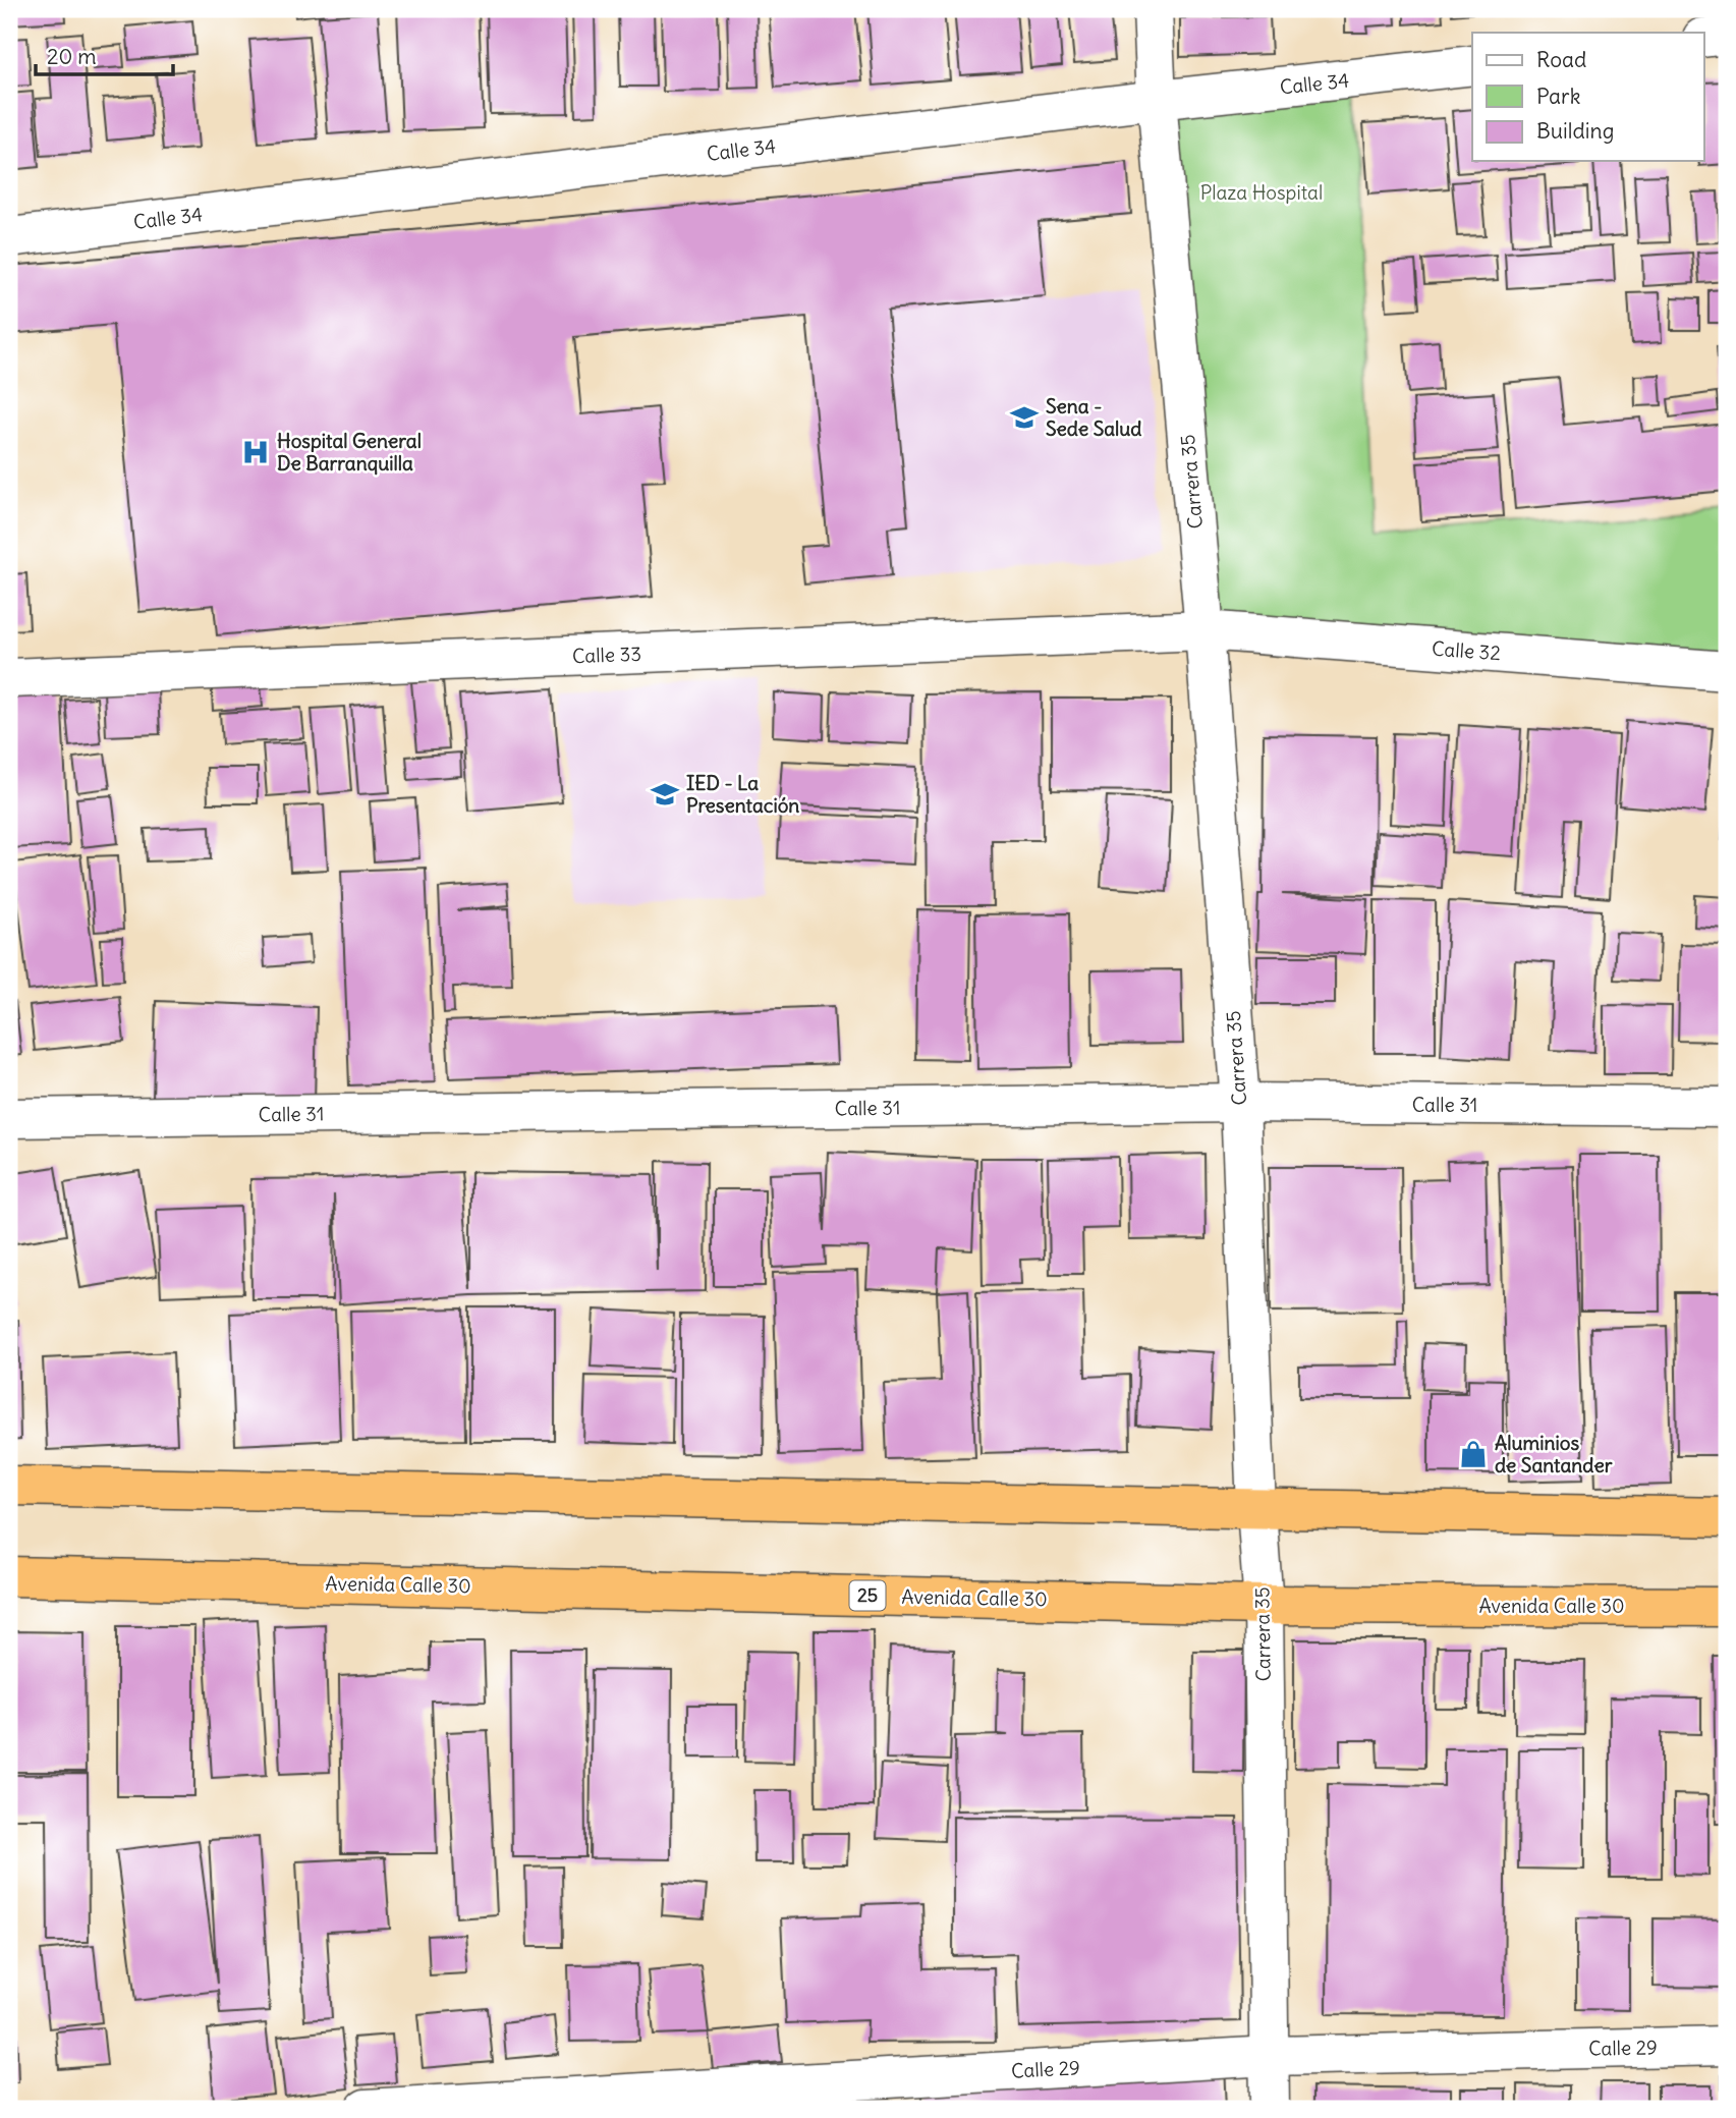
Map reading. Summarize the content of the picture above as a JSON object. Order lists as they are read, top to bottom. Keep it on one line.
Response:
{"streets":{"highway":["Avenida Calle 30","25"],"street":["Calle 34","Carrera 35","Calle 32","Calle 33","Calle 31","Calle 29"]},"crossings":[["Calle 34","Carrera 35"],["Carrera 35","Calle 32"],["Carrera 35","Calle 33"],["Carrera 35","Calle 31"],["Carrera 35","Avenida Calle 30"],["Carrera 35","Calle 29"],["Calle 32","Calle 33"]],"parks":["Plaza Hospital"],"places":{"school or university":["Sena - Sede Salud","IED - La Presentación"],"hospital":["Hospital General De Barranquilla"],"shop":["Aluminios de Santander"]},"legend":["Road","Park","Building"],"scale_bar":"20 m"}
